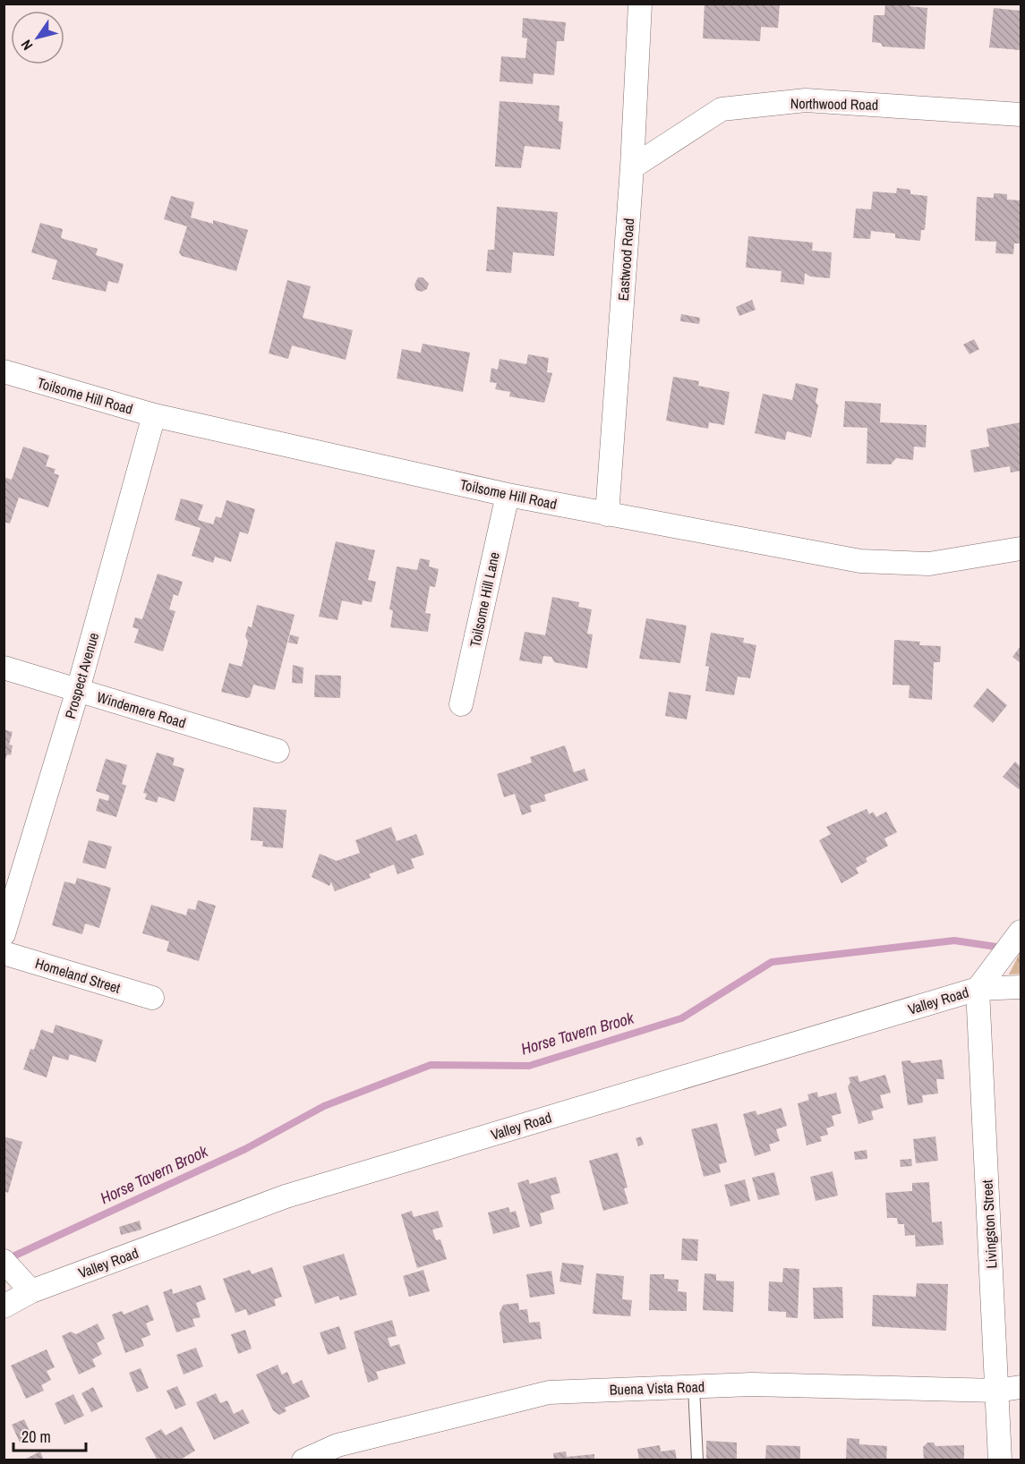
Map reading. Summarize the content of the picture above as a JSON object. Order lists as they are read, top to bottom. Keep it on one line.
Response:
{"streets":{"street":["Northwood Road","Eastwood Road","Toilsome Hill Road","Toilsome Hill Lane","Prospect Avenue","Windemere Road","Homeland Street","Valley Road","Livingston Street","Buena Vista Road"]},"crossings":[["Northwood Road","Eastwood Road"],["Eastwood Road","Toilsome Hill Road"],["Toilsome Hill Road","Toilsome Hill Lane"],["Toilsome Hill Road","Prospect Avenue"],["Prospect Avenue","Windemere Road"],["Valley Road","Livingston Street"],["Livingston Street","Buena Vista Road"]],"water":["Horse Tavern Brook"],"scale_bar":"20 m","north":"bottom left"}
